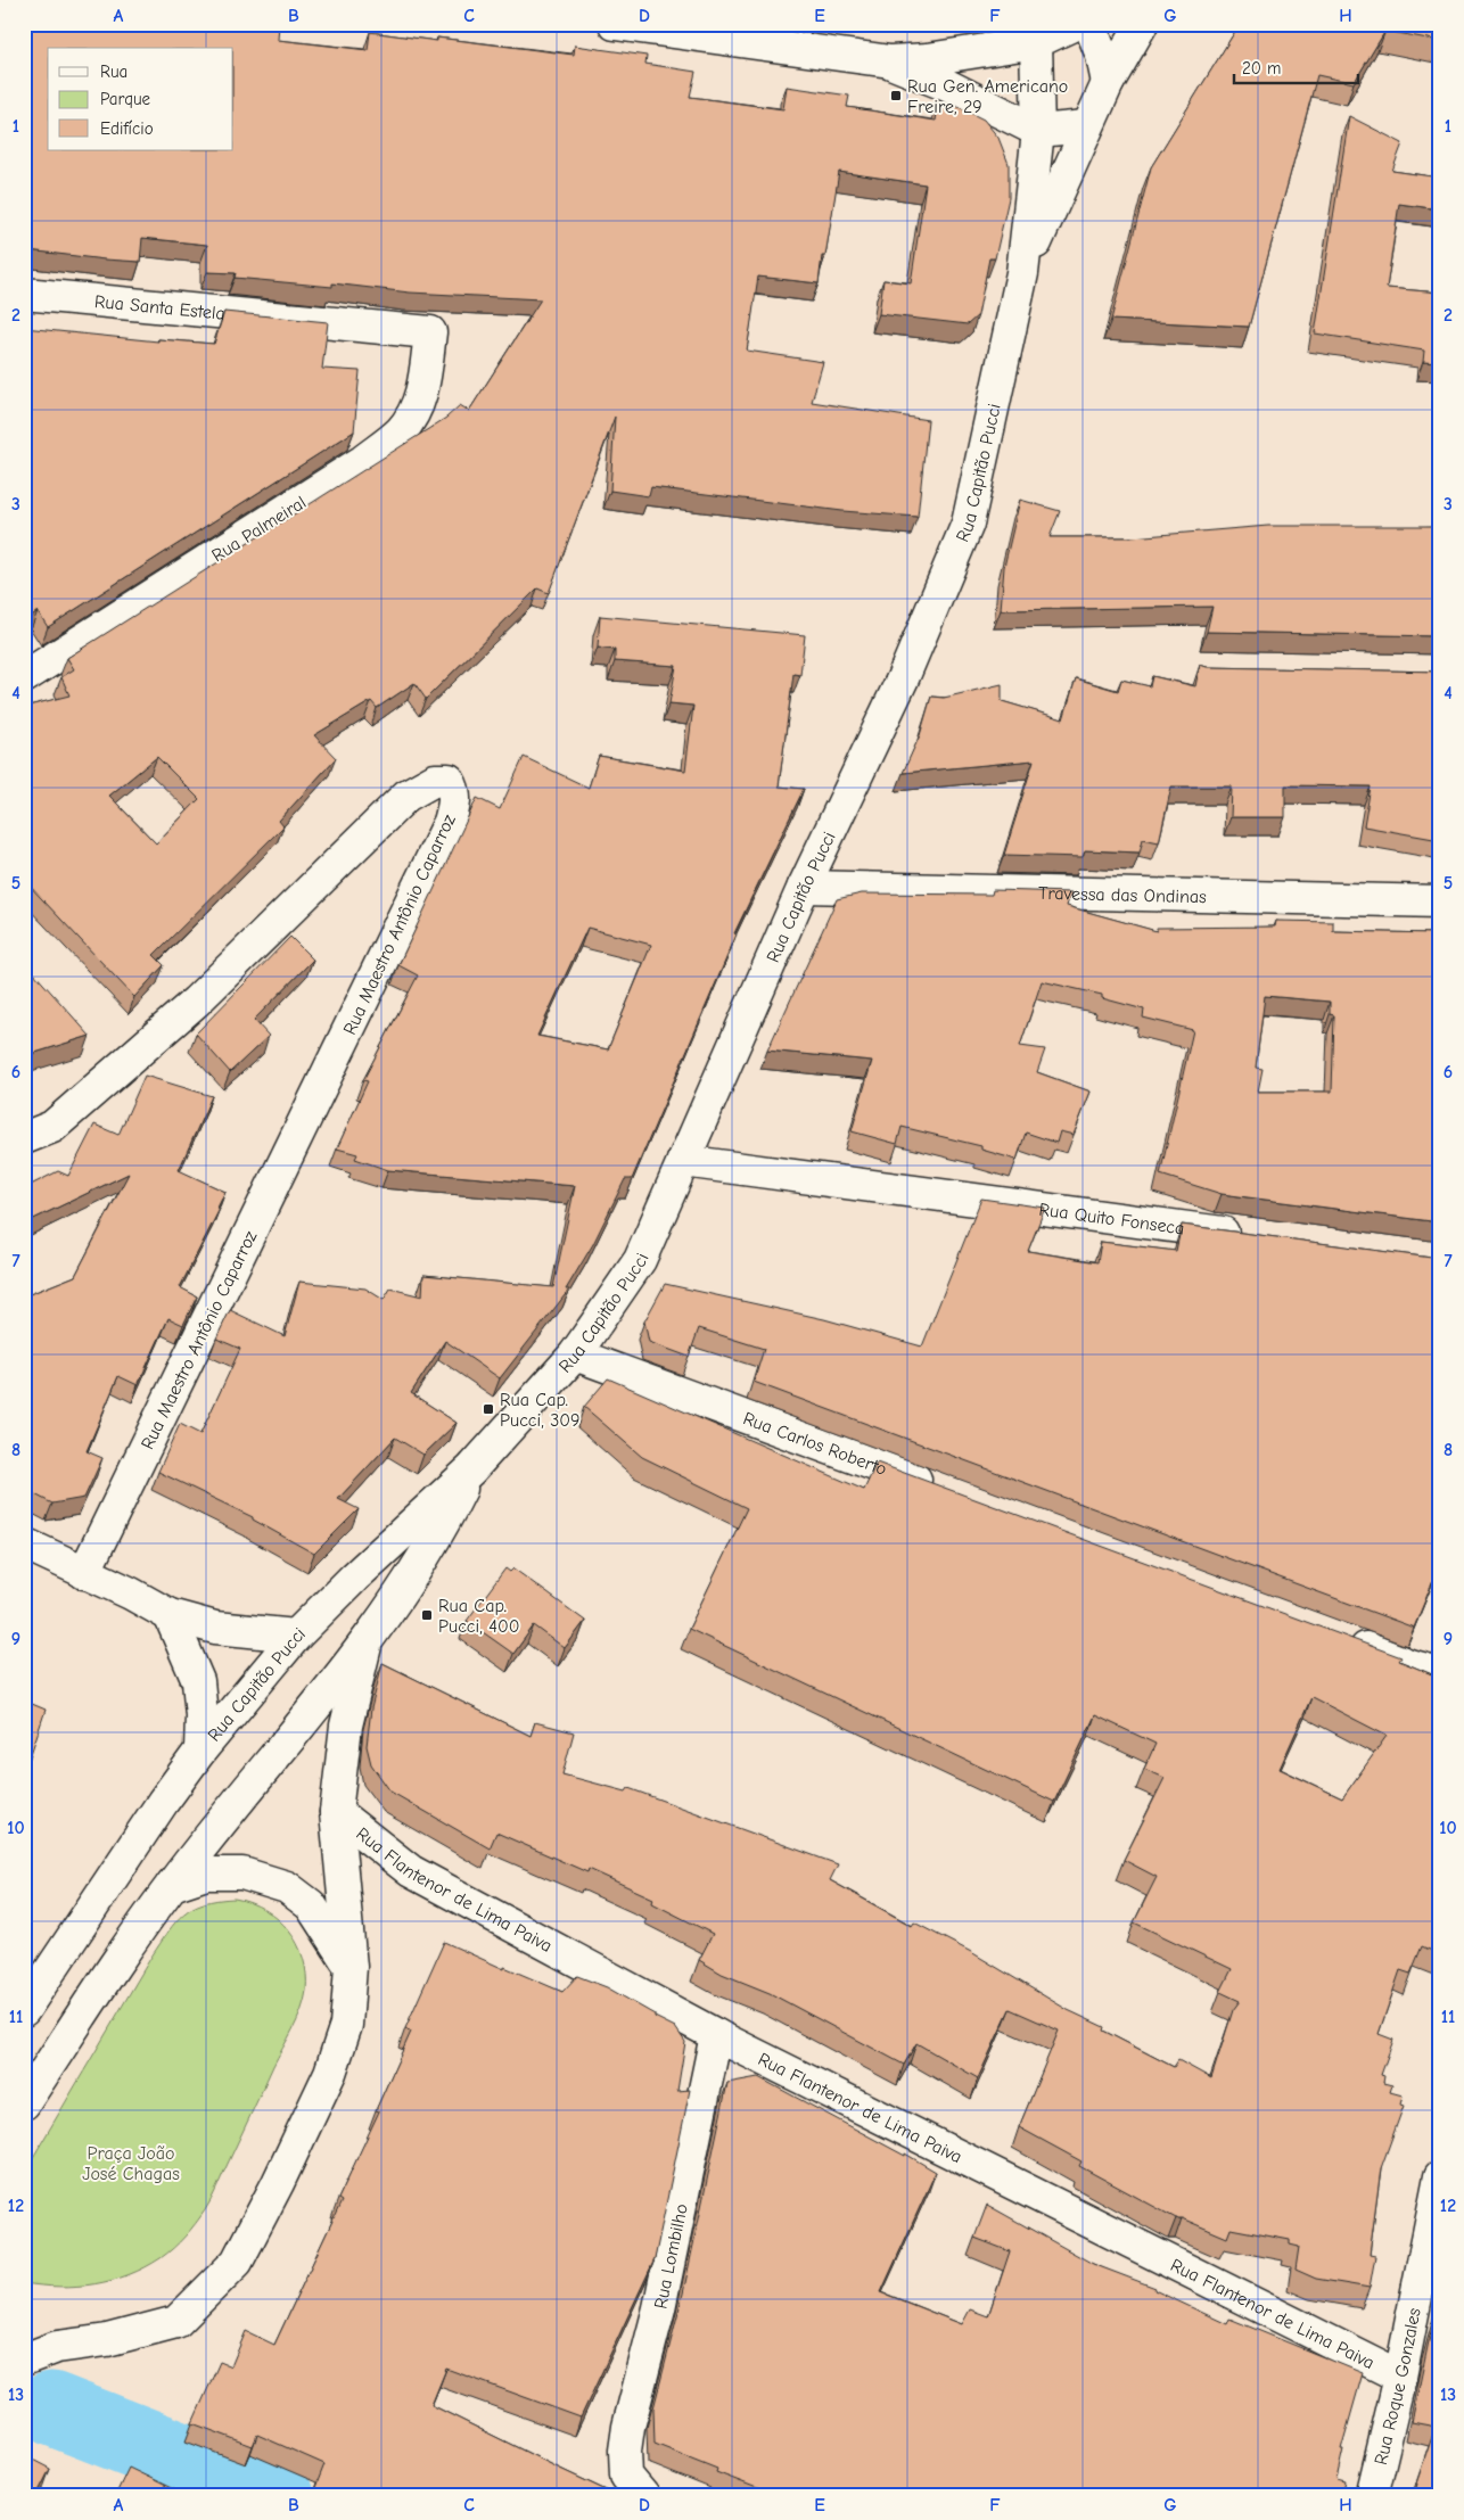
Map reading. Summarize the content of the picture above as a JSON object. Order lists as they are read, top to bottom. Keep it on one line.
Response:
{"streets":{"street":["Rua Santa Estela","Rua Capitão Pucci","Rua Palmeiral","Travessa das Ondinas","Rua Maestro Antônio Caparroz","Rua Quito Fonseca","Rua Carlos Roberto","Rua Flantenor de Lima Paiva","Rua Lombilho","Rua Roque Gonzales"]},"crossings":[["Rua Santa Estela","Rua Palmeiral"],["Rua Capitão Pucci","Travessa das Ondinas"],["Rua Capitão Pucci","Rua Quito Fonseca"],["Rua Capitão Pucci","Rua Carlos Roberto"],["Rua Flantenor de Lima Paiva","Rua Lombilho"],["Rua Flantenor de Lima Paiva","Rua Roque Gonzales"]],"parks":["Praça João José Chagas"],"places":{"transit":["Rua Gen. Americano Freire, 29","Rua Cap. Pucci, 309","Rua Cap. Pucci, 400"]},"legend":["Rua","Parque","Edifício"],"scale_bar":"20 m","grid":{"columns":["A","B","C","D","E","F","G","H"],"rows":["1","2","3","4","5","6","7","8","9","10","11","12","13"]}}
